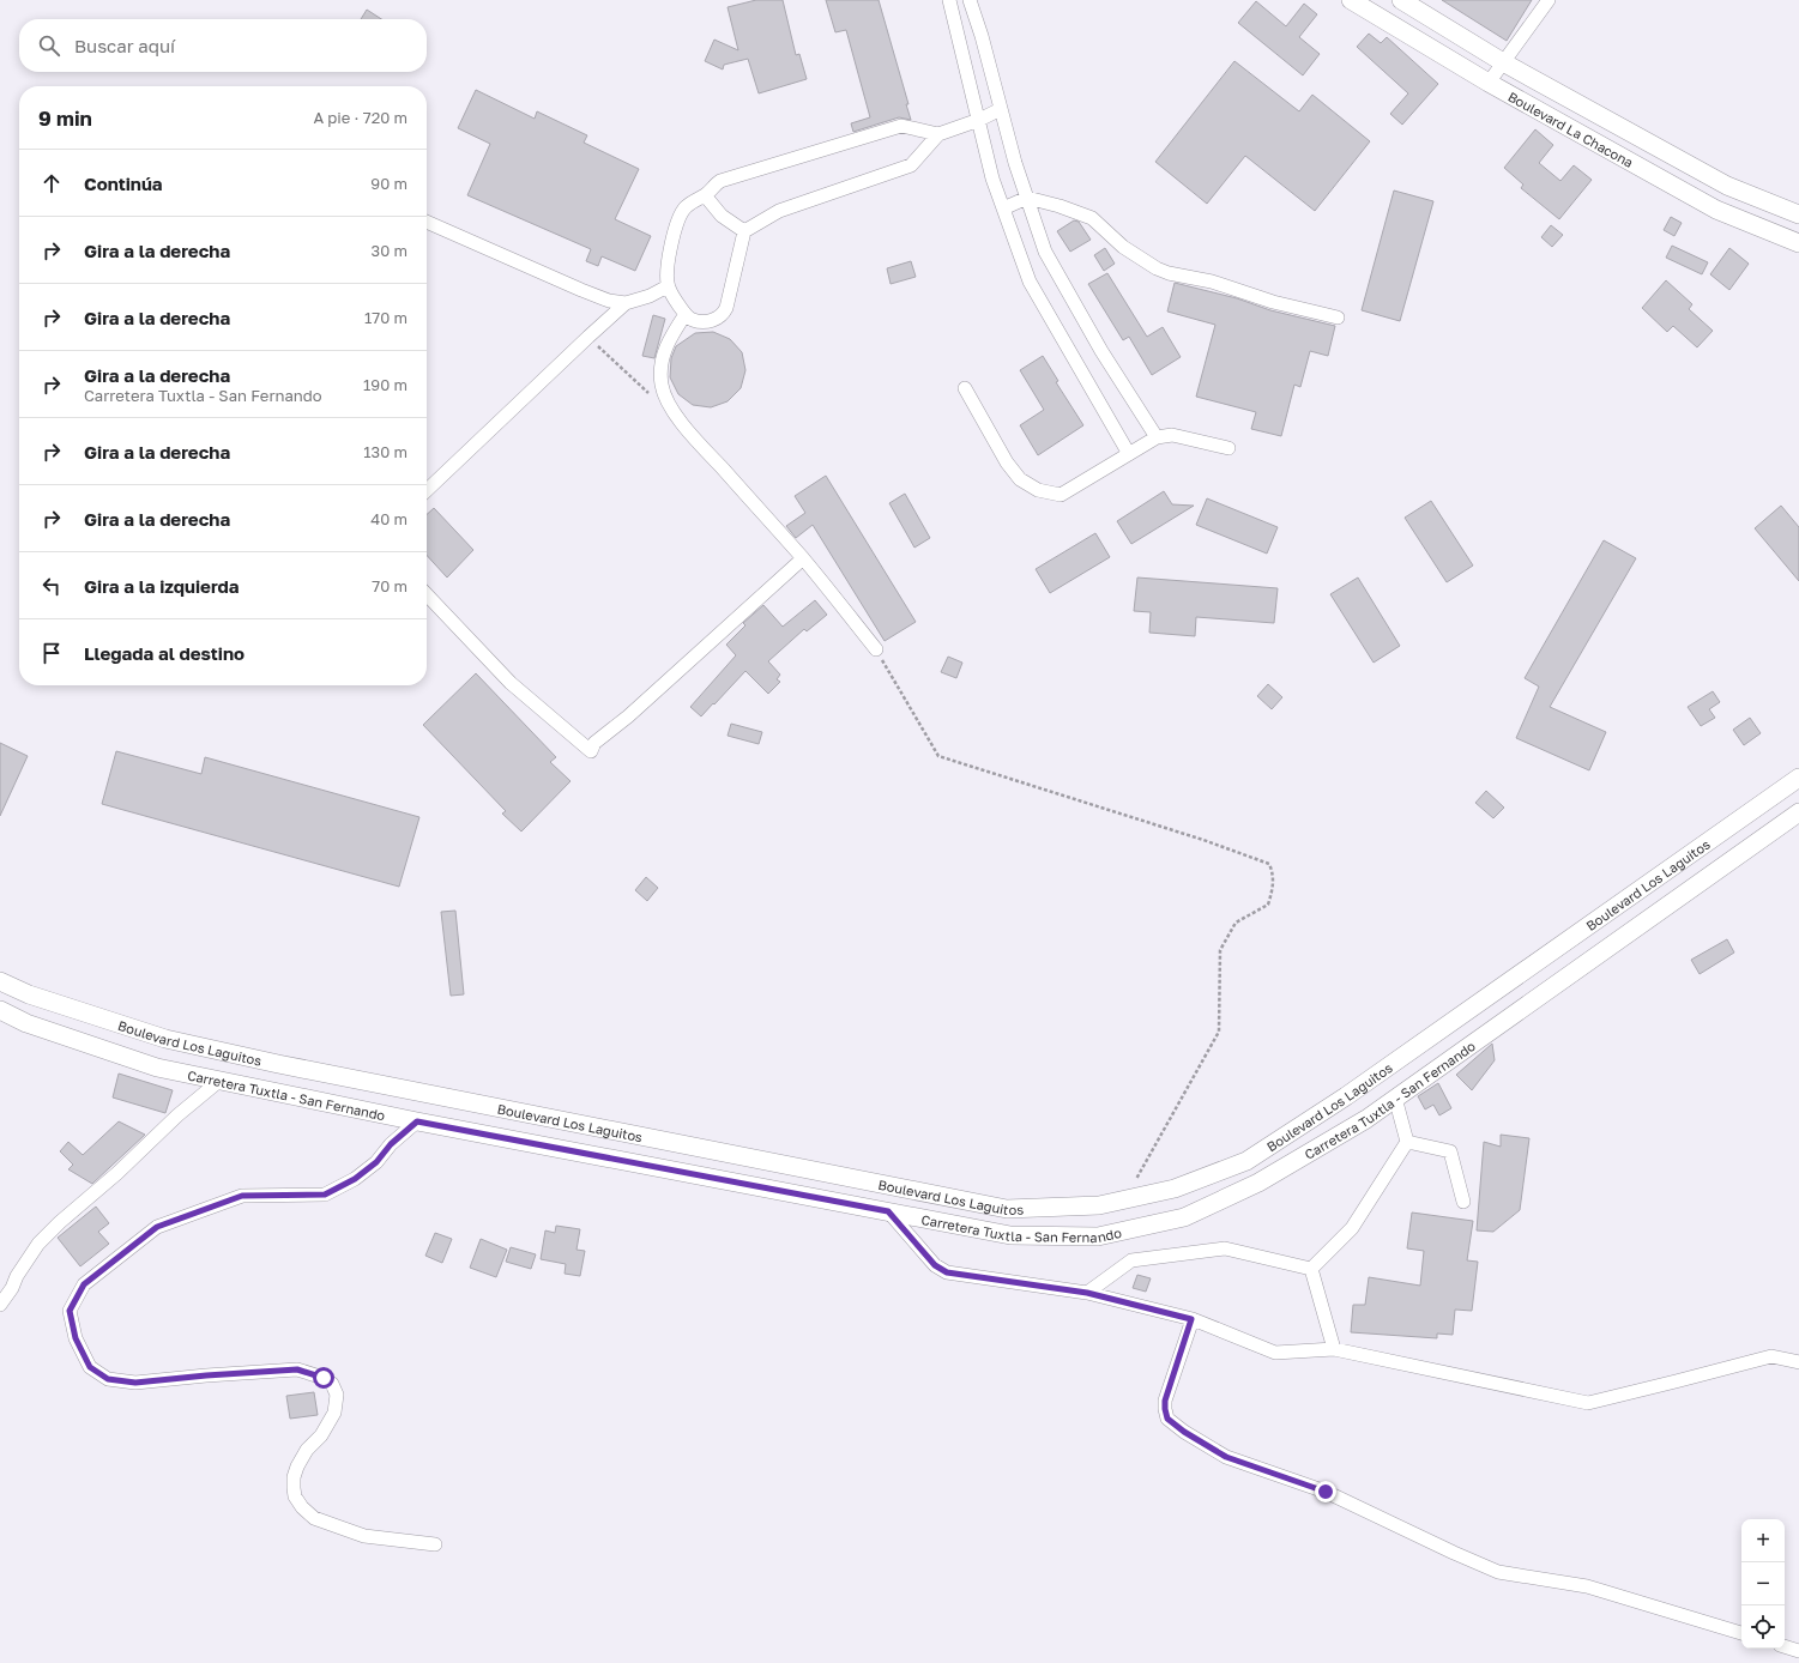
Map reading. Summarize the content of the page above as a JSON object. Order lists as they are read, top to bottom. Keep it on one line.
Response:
{"streets":{"main road":["Boulevard La Chacona","Boulevard Los Laguitos","Carretera Tuxtla - San Fernando"]},"page":{"search":"Buscar aquí","heading":["9 min","A pie · 720 m"],"list":[["Continúa","90 m"],["Gira a la derecha","30 m"],["Gira a la derecha","170 m"],["Gira a la derecha","Carretera Tuxtla - San Fernando","190 m"],["Gira a la derecha","130 m"],["Gira a la derecha","40 m"],["Gira a la izquierda","70 m"],"Llegada al destino"],"map_buttons":["+","−"]}}
